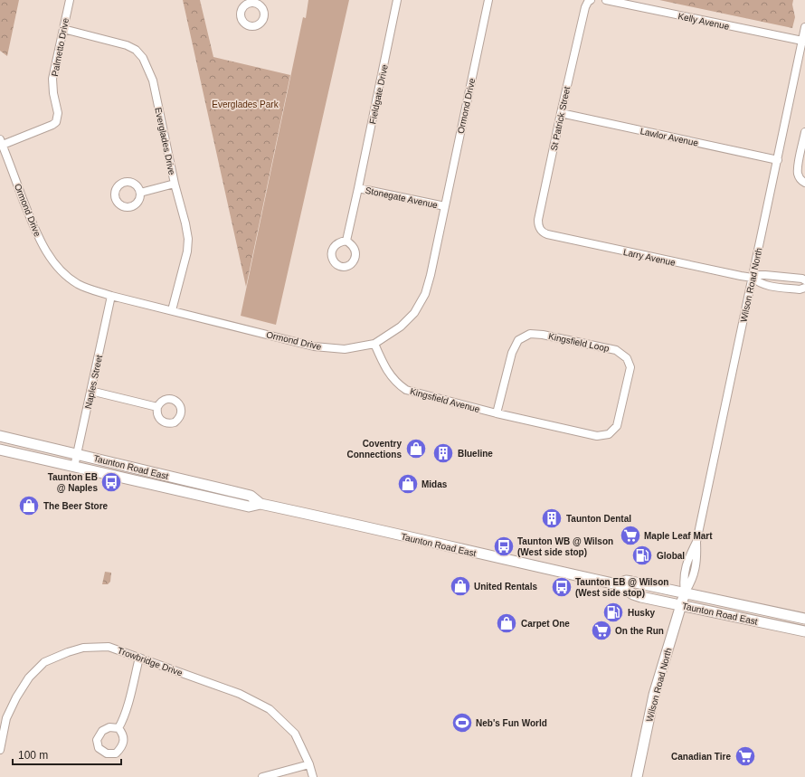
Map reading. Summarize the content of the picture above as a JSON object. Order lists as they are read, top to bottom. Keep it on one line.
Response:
{"streets":{"main road":["Wilson Road North","Taunton Road East"],"street":["Kelly Avenue","Palmetto Drive","Fieldgate Drive","Ormond Drive","St Patrick Street","Lawlor Avenue","Everglades Drive","Stonegate Avenue","Larry Avenue","Kingsfield Loop","Naples Street","Kingsfield Avenue","Trowbridge Drive"]},"crossings":[["Kelly Avenue","Wilson Road North"],["Palmetto Drive","Ormond Drive"],["Palmetto Drive","Everglades Drive"],["Fieldgate Drive","Stonegate Avenue"],["Ormond Drive","Everglades Drive"],["Ormond Drive","Stonegate Avenue"],["Ormond Drive","Naples Street"],["Ormond Drive","Kingsfield Avenue"],["St Patrick Street","Lawlor Avenue"],["St Patrick Street","Larry Avenue"],["Lawlor Avenue","Wilson Road North"],["Larry Avenue","Wilson Road North"],["Wilson Road North","Taunton Road East"],["Kingsfield Loop","Kingsfield Avenue"],["Naples Street","Taunton Road East"]],"parks":["Everglades Park"],"places":{"shop":["Coventry Connections","Midas","The Beer Store","United Rentals","Carpet One"],"building":["Blueline","Taunton Dental"],"bus stop":["Taunton EB @ Naples","Taunton WB @ Wilson (West side stop)","Taunton EB @ Wilson (West side stop)"],"supermarket":["Maple Leaf Mart","On the Run","Canadian Tire"],"fuel station":["Global","Husky"],"sports":["Neb's Fun World"]},"scale_bar":"100 m"}
